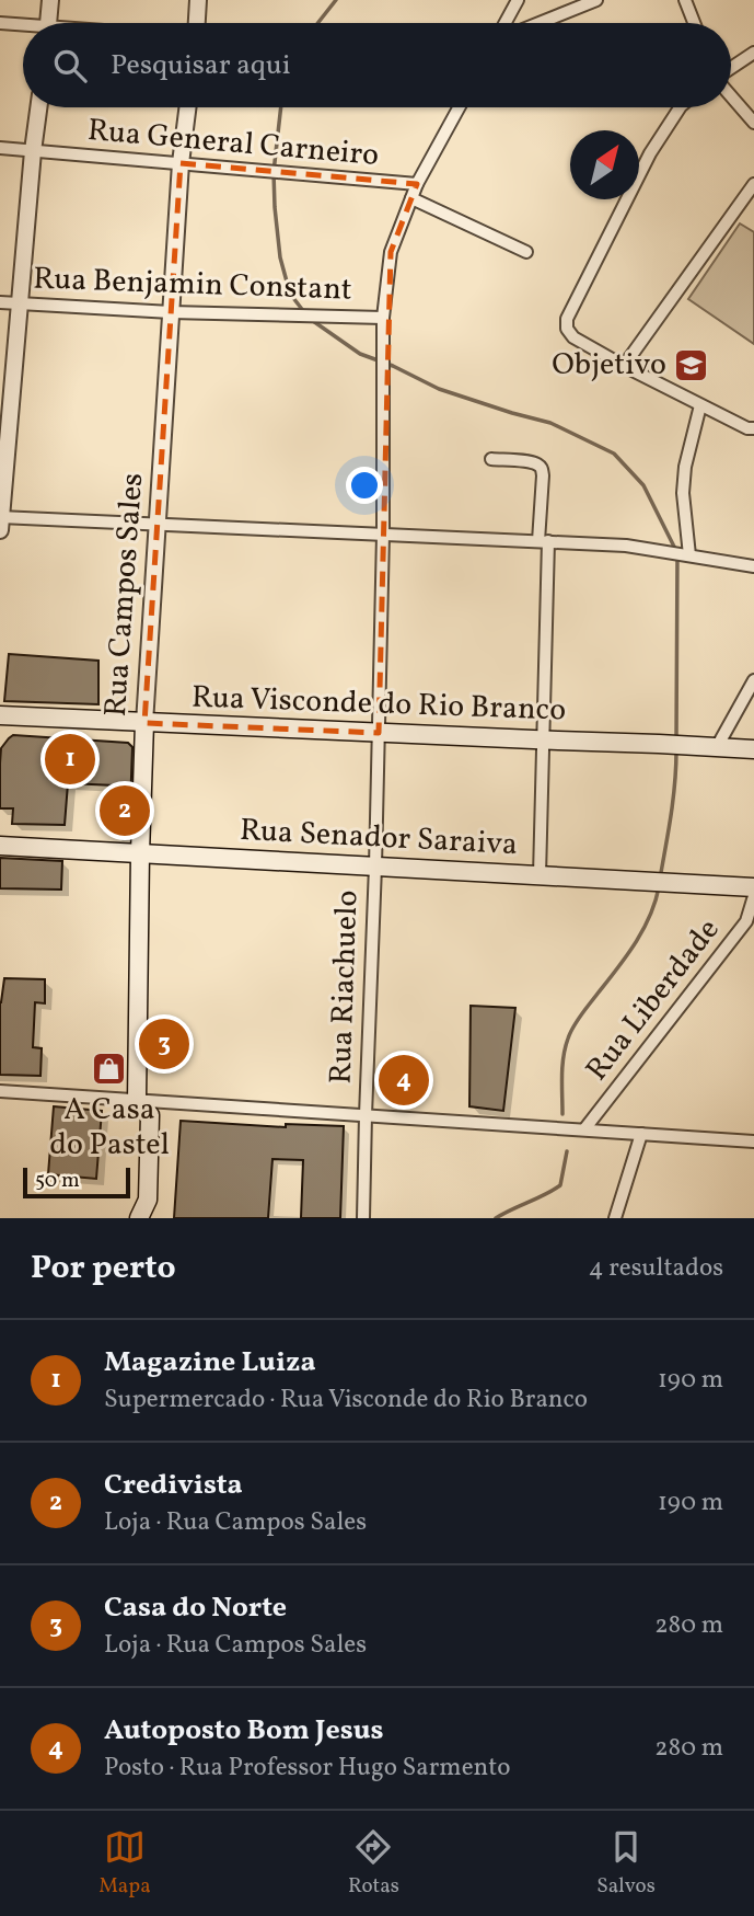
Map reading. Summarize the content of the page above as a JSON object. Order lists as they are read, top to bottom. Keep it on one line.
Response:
{"streets":{"main road":["Rua Campos Sales","Rua Visconde do Rio Branco","Rua Senador Saraiva"],"street":["Rua General Carneiro","Rua Benjamin Constant","Rua Riachuelo","Rua Liberdade"]},"crossings":[["Rua General Carneiro","Rua Campos Sales"],["Rua General Carneiro","Rua Riachuelo"],["Rua Benjamin Constant","Rua Campos Sales"],["Rua Benjamin Constant","Rua Riachuelo"],["Rua Campos Sales","Rua Visconde do Rio Branco"],["Rua Campos Sales","Rua Senador Saraiva"],["Rua Visconde do Rio Branco","Rua Riachuelo"],["Rua Senador Saraiva","Rua Riachuelo"]],"places":{"school or university":["Objetivo"],"shop":["A Casa do Pastel"]},"scale_bar":"50 m","north":"top right","page":{"search":"Pesquisar aqui","pins":["1","2","3","4"],"scale":"50 m","heading":["Por perto","4 resultados"],"list":[{"mark":"1","name":"Magazine Luiza","note":"Supermercado · Rua Visconde do Rio Branco","value":"190 m"},{"mark":"2","name":"Credivista","note":"Loja · Rua Campos Sales","value":"190 m"},{"mark":"3","name":"Casa do Norte","note":"Loja · Rua Campos Sales","value":"280 m"},{"mark":"4","name":"Autoposto Bom Jesus","note":"Posto · Rua Professor Hugo Sarmento","value":"280 m"}],"nav":["Mapa","Rotas","Salvos"]}}
